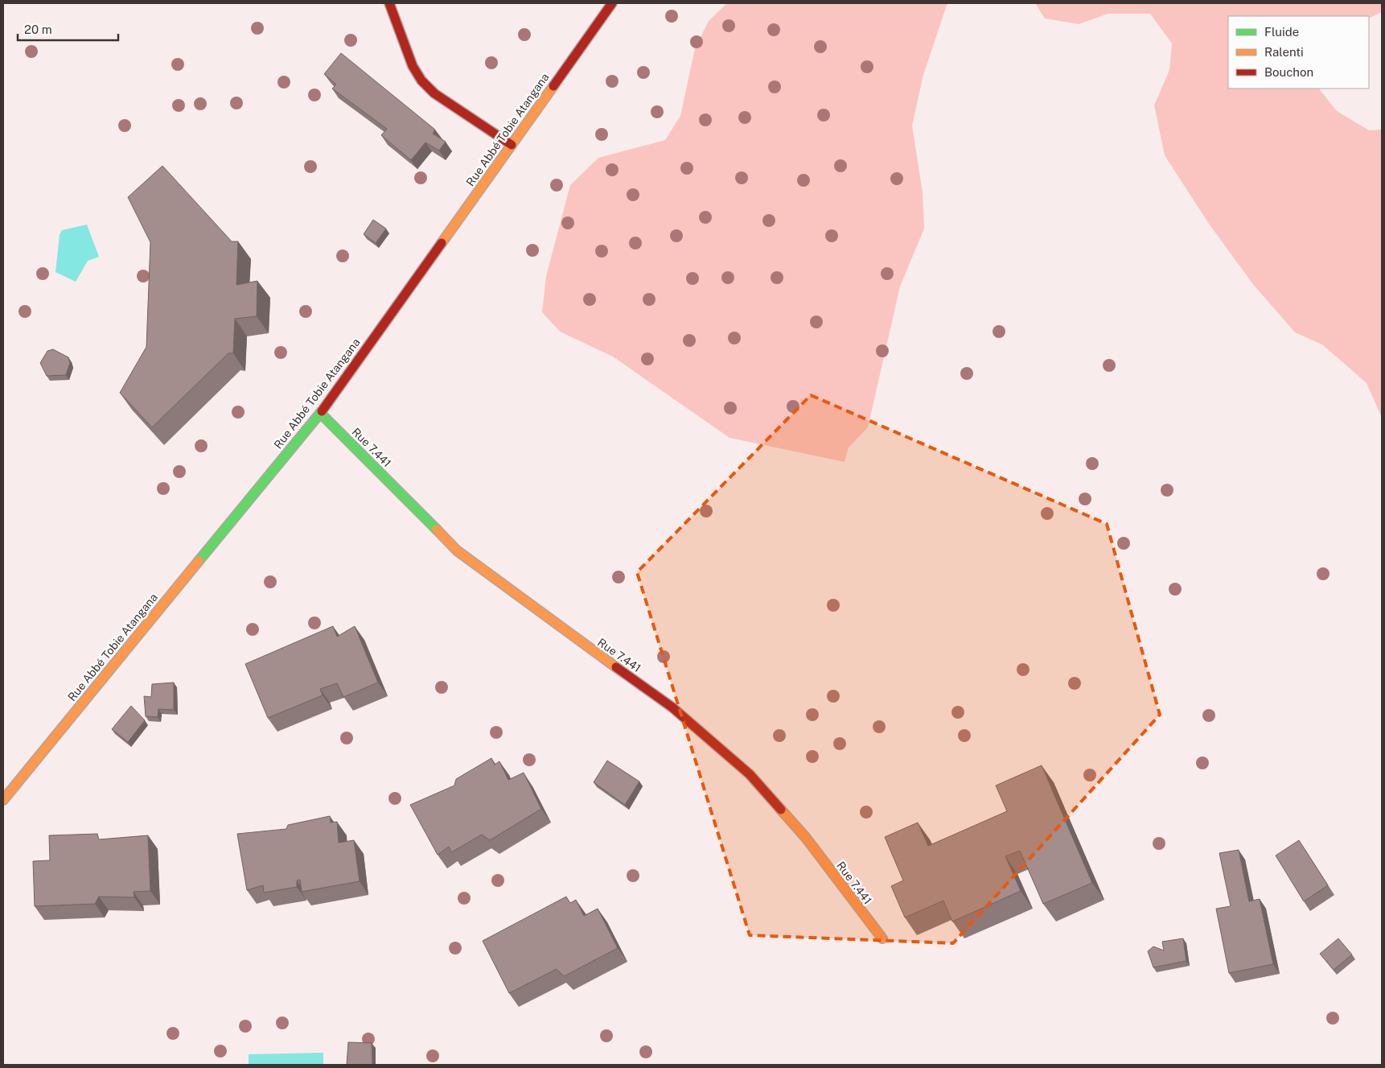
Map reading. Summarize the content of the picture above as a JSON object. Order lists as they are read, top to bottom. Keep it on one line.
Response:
{"streets":{"main road":["Rue Abbé Tobie Atangana","Rue 7.441"]},"crossings":[["Rue Abbé Tobie Atangana","Rue 7.441"]],"legend":["Fluide","Ralenti","Bouchon"],"scale_bar":"20 m"}
